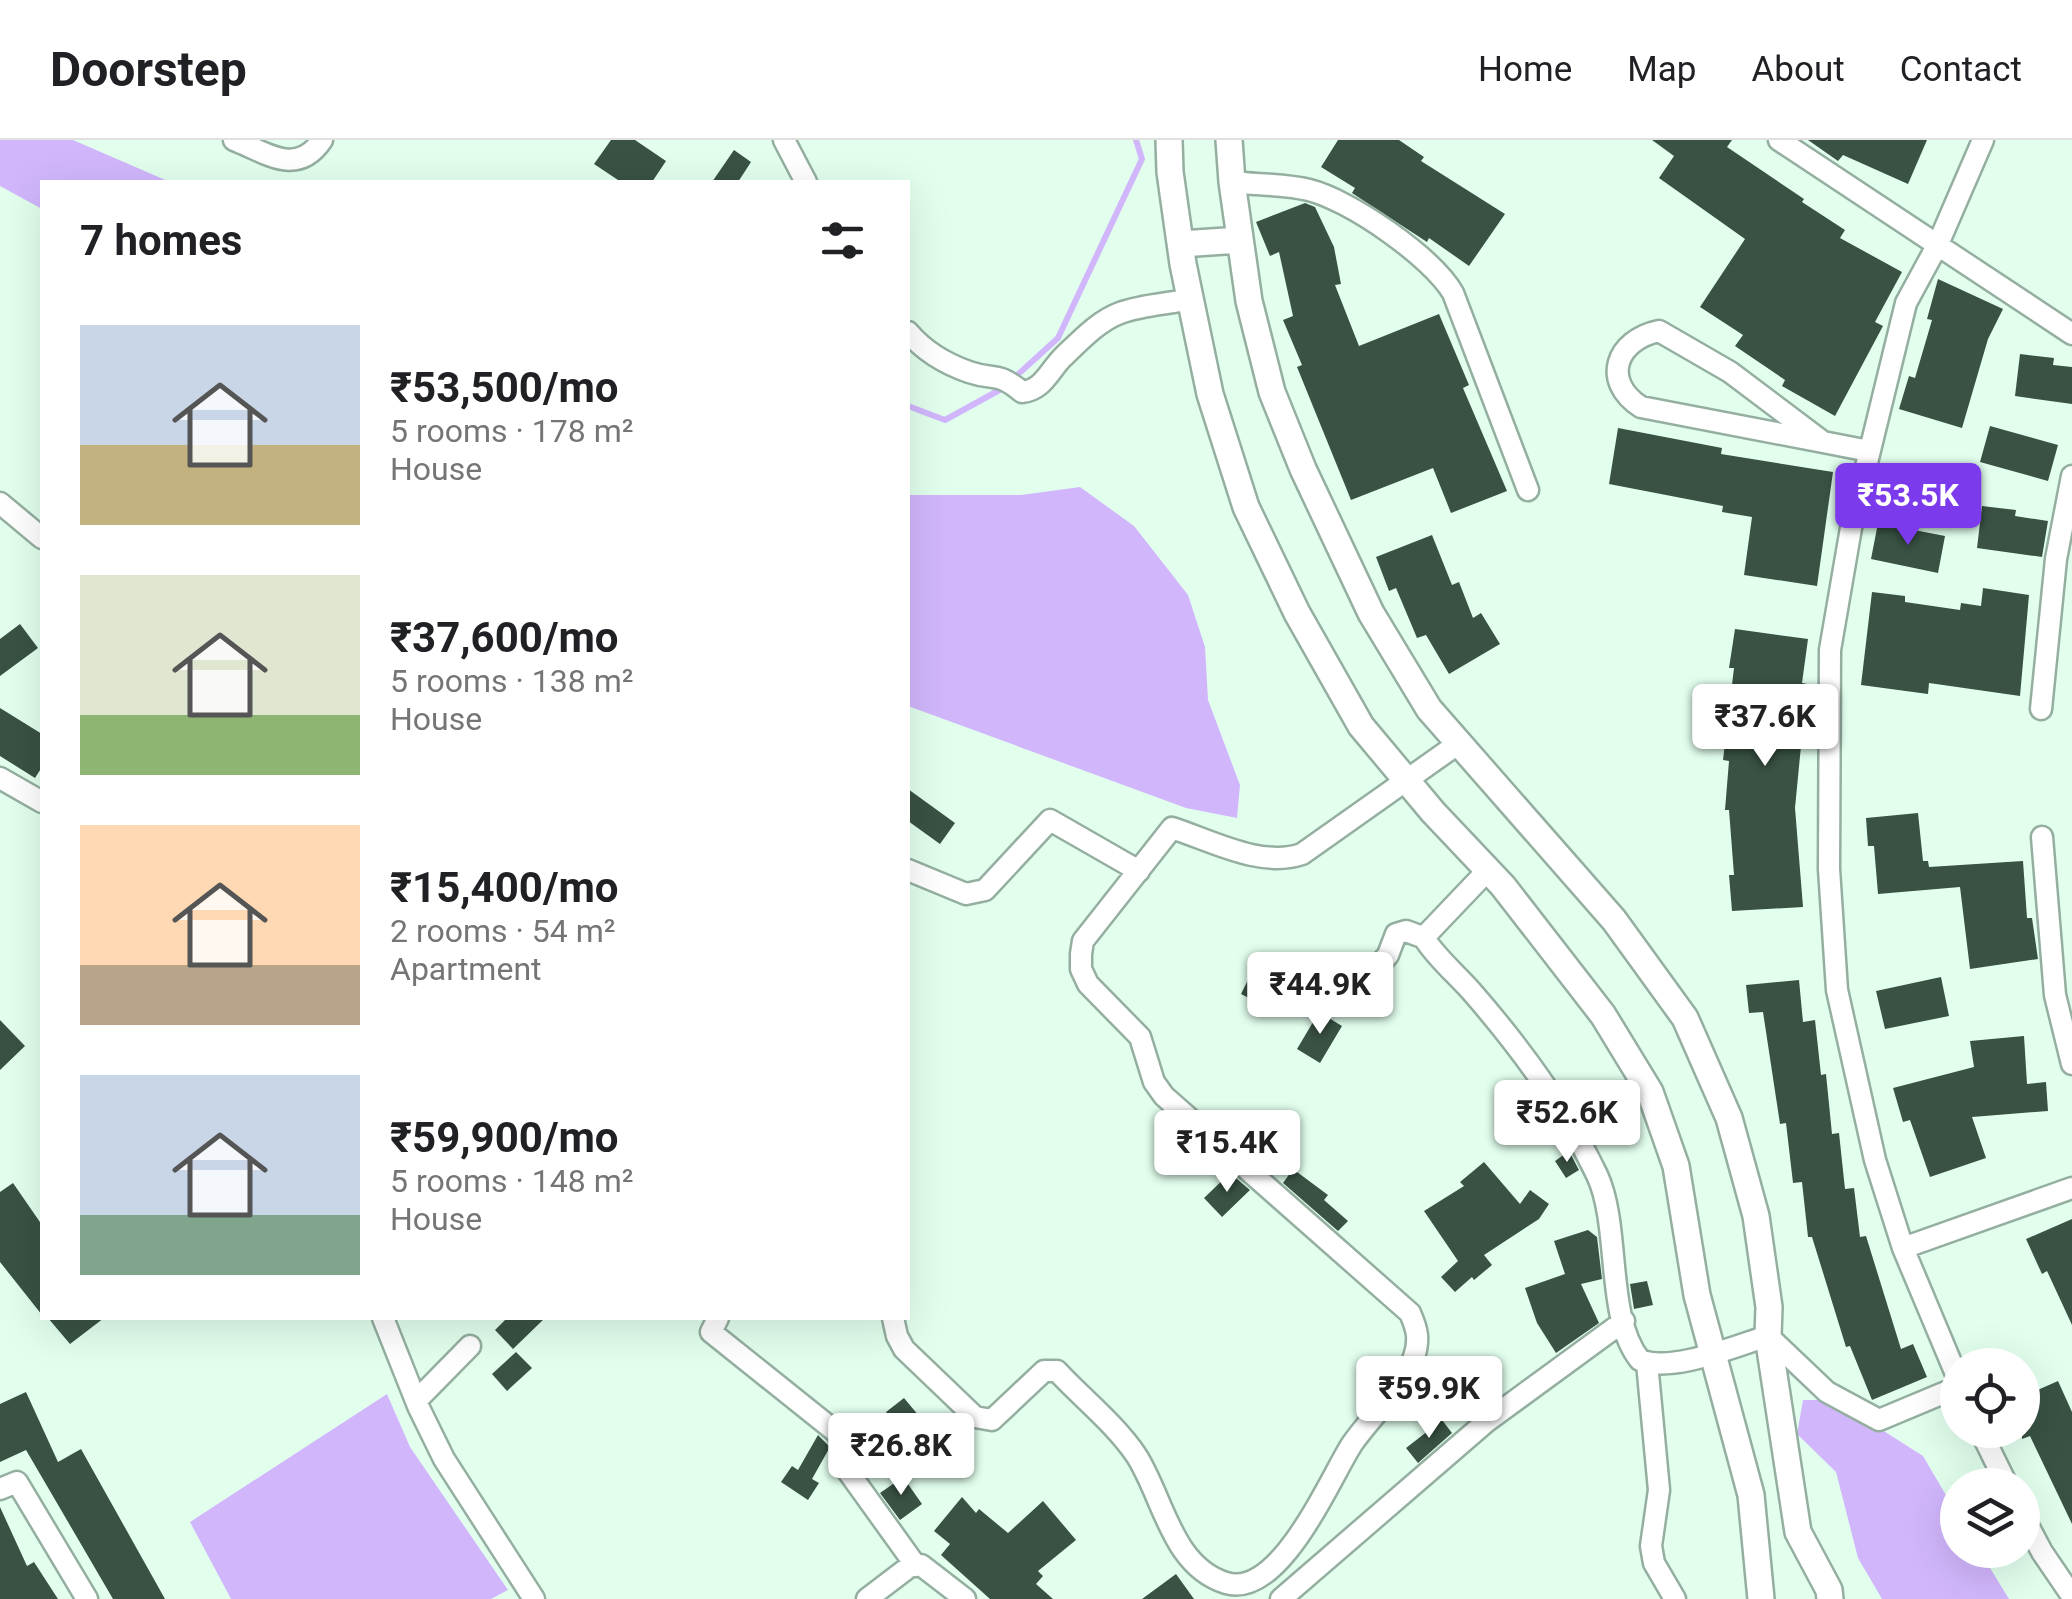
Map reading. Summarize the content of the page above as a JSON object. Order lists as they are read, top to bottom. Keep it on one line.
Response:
{"page":{"header":"Doorstep","nav":["Home","Map","About","Contact"],"heading":"7 homes","list":[{"name":"₹53,500/mo","note":"5 rooms · 178 m² · House"},{"name":"₹37,600/mo","note":"5 rooms · 138 m² · House"},{"name":"₹15,400/mo","note":"2 rooms · 54 m² · Apartment"},{"name":"₹59,900/mo","note":"5 rooms · 148 m² · House"}],"price":["₹53.5K","₹37.6K","₹44.9K","₹52.6K","₹15.4K","₹59.9K","₹26.8K"]}}
